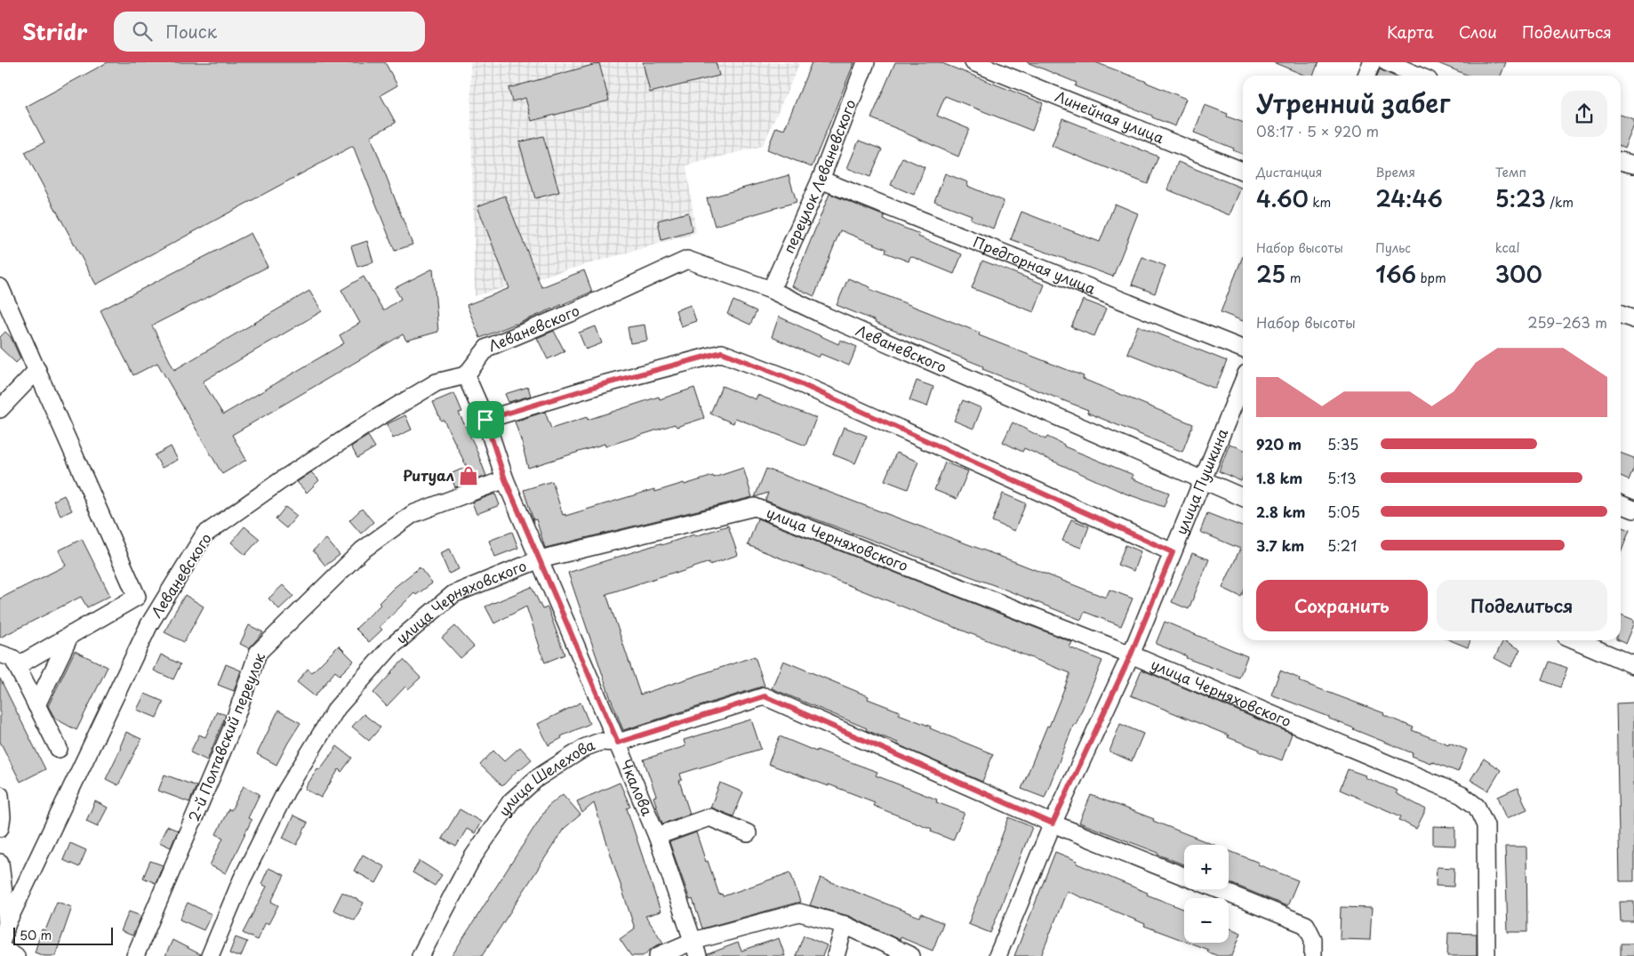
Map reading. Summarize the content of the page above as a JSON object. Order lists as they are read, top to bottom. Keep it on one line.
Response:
{"streets":{"street":["Линейная улица","переулок Леваневского","Предгорная улица","Леваневского","улица Пушкина","улица Черняховского","2-й Полтавский переулок","улица Шелехова","Чкалова"]},"crossings":[["переулок Леваневского","Предгорная улица"],["переулок Леваневского","Леваневского"],["Леваневского","улица Пушкина"],["Леваневского","Чкалова"],["улица Пушкина","улица Черняховского"],["улица Пушкина","улица Шелехова"],["улица Черняховского","Чкалова"],["2-й Полтавский переулок","Чкалова"],["улица Шелехова","Чкалова"]],"places":{"shop":["Ритуал"]},"scale_bar":"50 m","page":{"header":"Stridr","search":"Поиск","nav":["Карта","Слои","Поделиться"],"heading":["Утренний забег","08:17 · 5 × 920 m"],"stats":[["Дистанция","4.60 km"],["Время","24:46"],["Темп","5:23 /km"],["Набор высоты","25 m"],["Пульс","166 bpm"],["kcal","300"]],"chart":["Набор высоты","259–263 m"],"list":[{"name":"920 m","note":"5:35"},{"name":"1.8 km","note":"5:13"},{"name":"2.8 km","note":"5:05"},{"name":"3.7 km","note":"5:21"}],"buttons":["Сохранить","Поделиться"],"map_buttons":["+","−"],"scale":"50 m"}}
